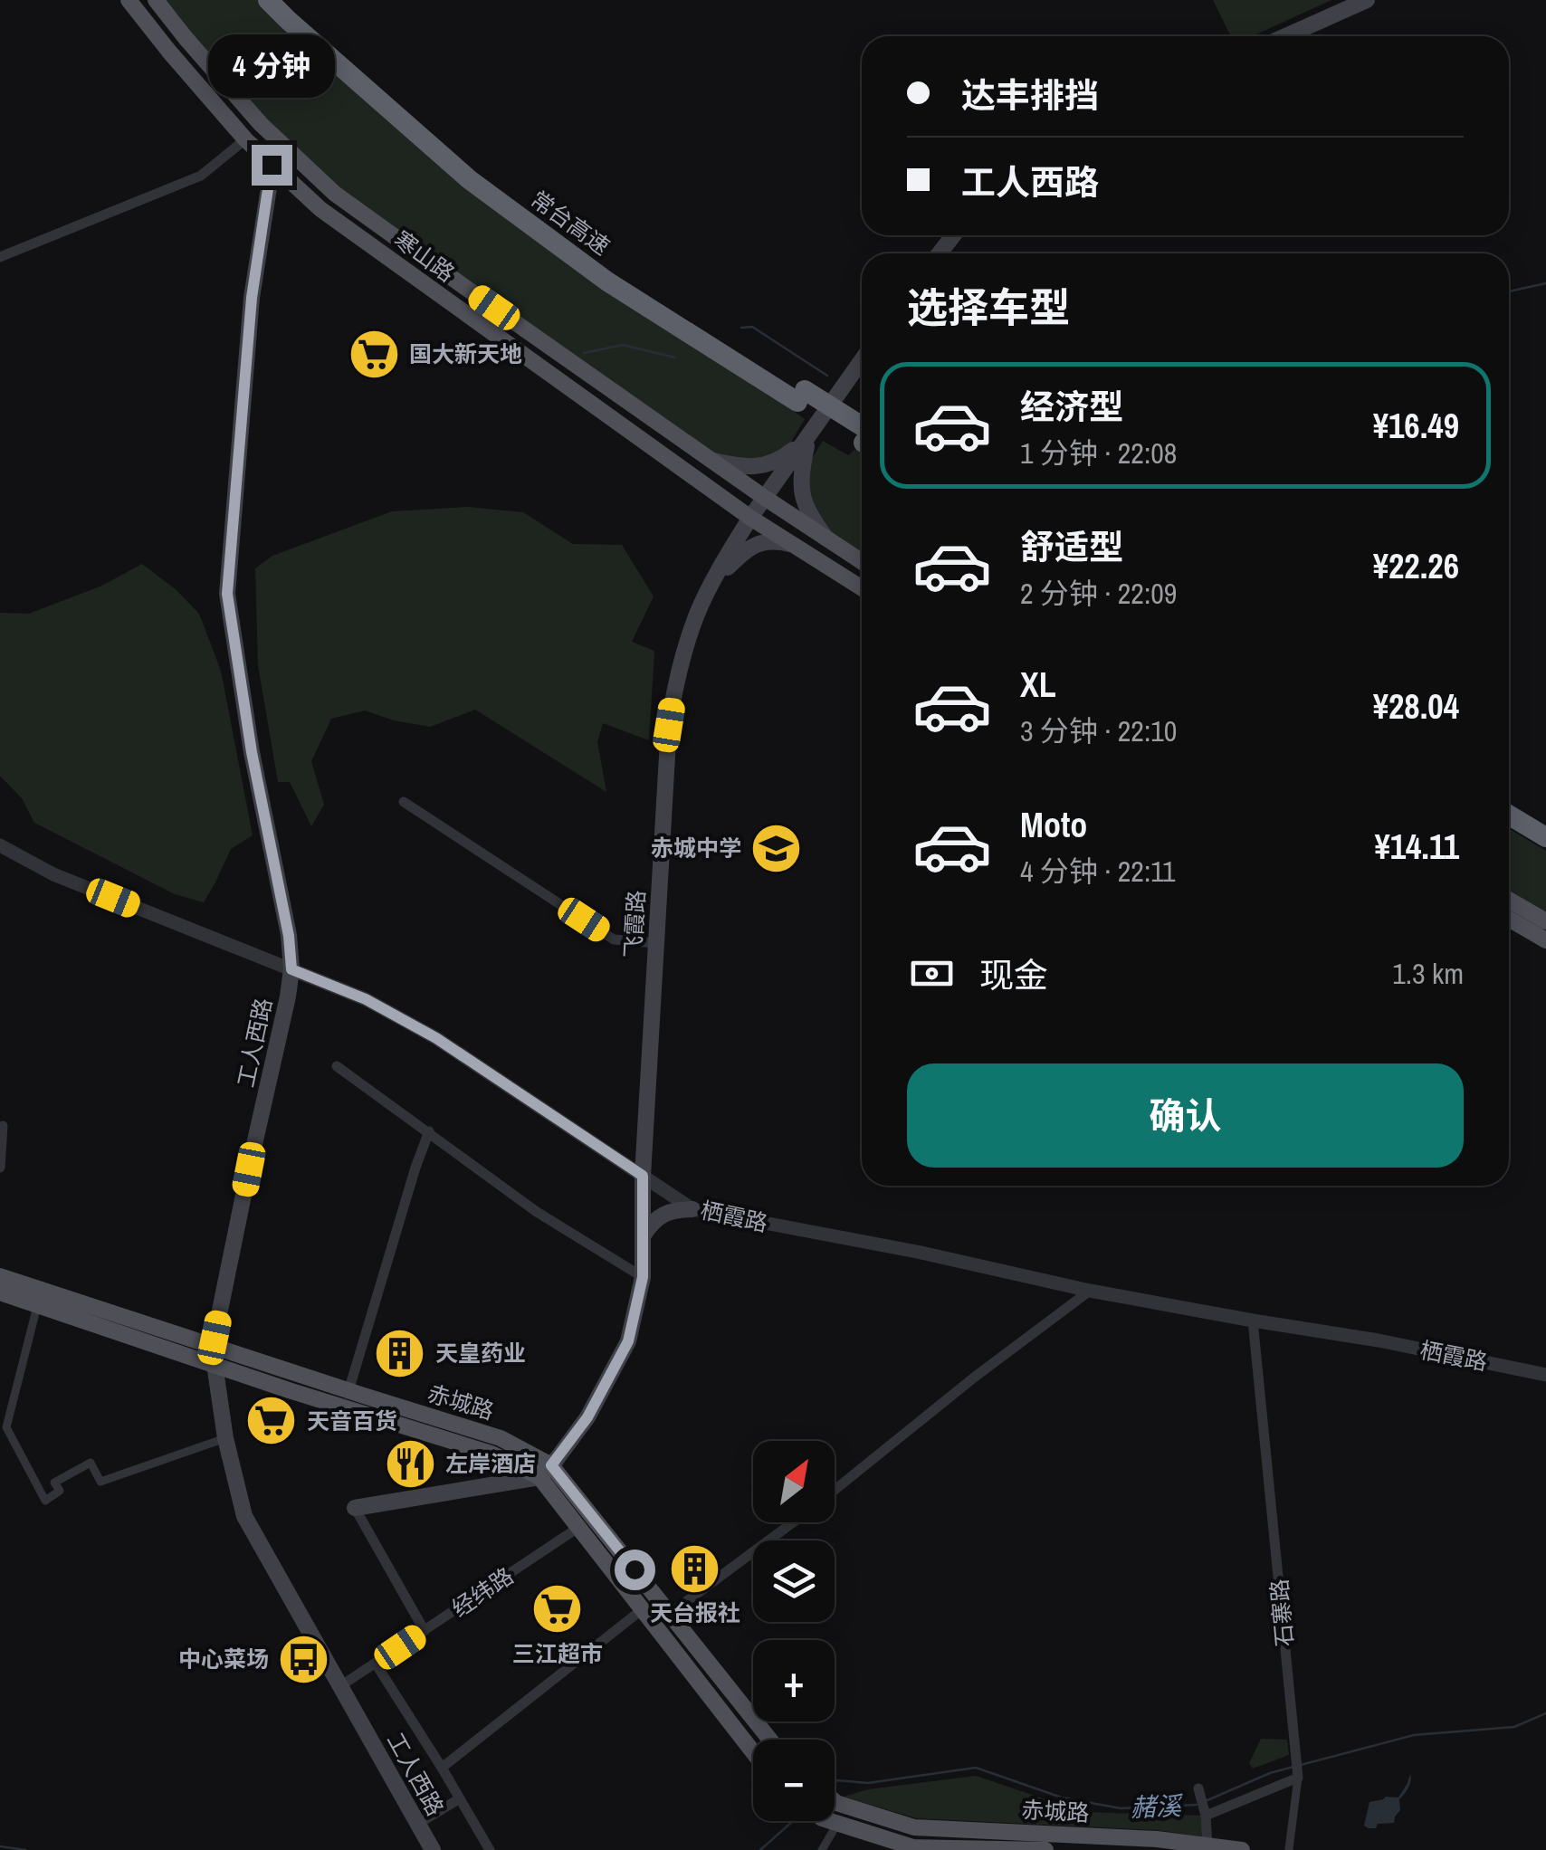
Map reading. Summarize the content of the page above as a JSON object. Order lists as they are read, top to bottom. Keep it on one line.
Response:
{"streets":{"highway":["常台高速"],"main road":["寒山路","飞霞路","工人西路","赤城路"],"street":["栖霞路","经纬路","石寨路"]},"crossings":[["寒山路","飞霞路"],["寒山路","工人西路"],["飞霞路","栖霞路"],["飞霞路","赤城路"],["工人西路","栖霞路"],["工人西路","赤城路"],["工人西路","经纬路"],["栖霞路","石寨路"],["赤城路","经纬路"]],"water":["赭溪"],"places":{"supermarket":["国大新天地","天音百货","三江超市"],"school or university":["赤城中学"],"building":["天皇药业","天台报社"],"restaurant":["左岸酒店"],"bus stop":["中心菜场"]},"north":"top right","page":{"bubble":"4 分钟","banner":["达丰排挡","工人西路"],"heading":"选择车型","list":[{"name":"经济型","note":"1 分钟 · 22:08","value":"¥16.49"},{"name":"舒适型","note":"2 分钟 · 22:09","value":"¥22.26"},{"name":"XL","note":"3 分钟 · 22:10","value":"¥28.04"},{"name":"Moto","note":"4 分钟 · 22:11","value":"¥14.11"}],"pay":["现金","1.3 km"],"buttons":"确认","map_buttons":["+","−"]}}
